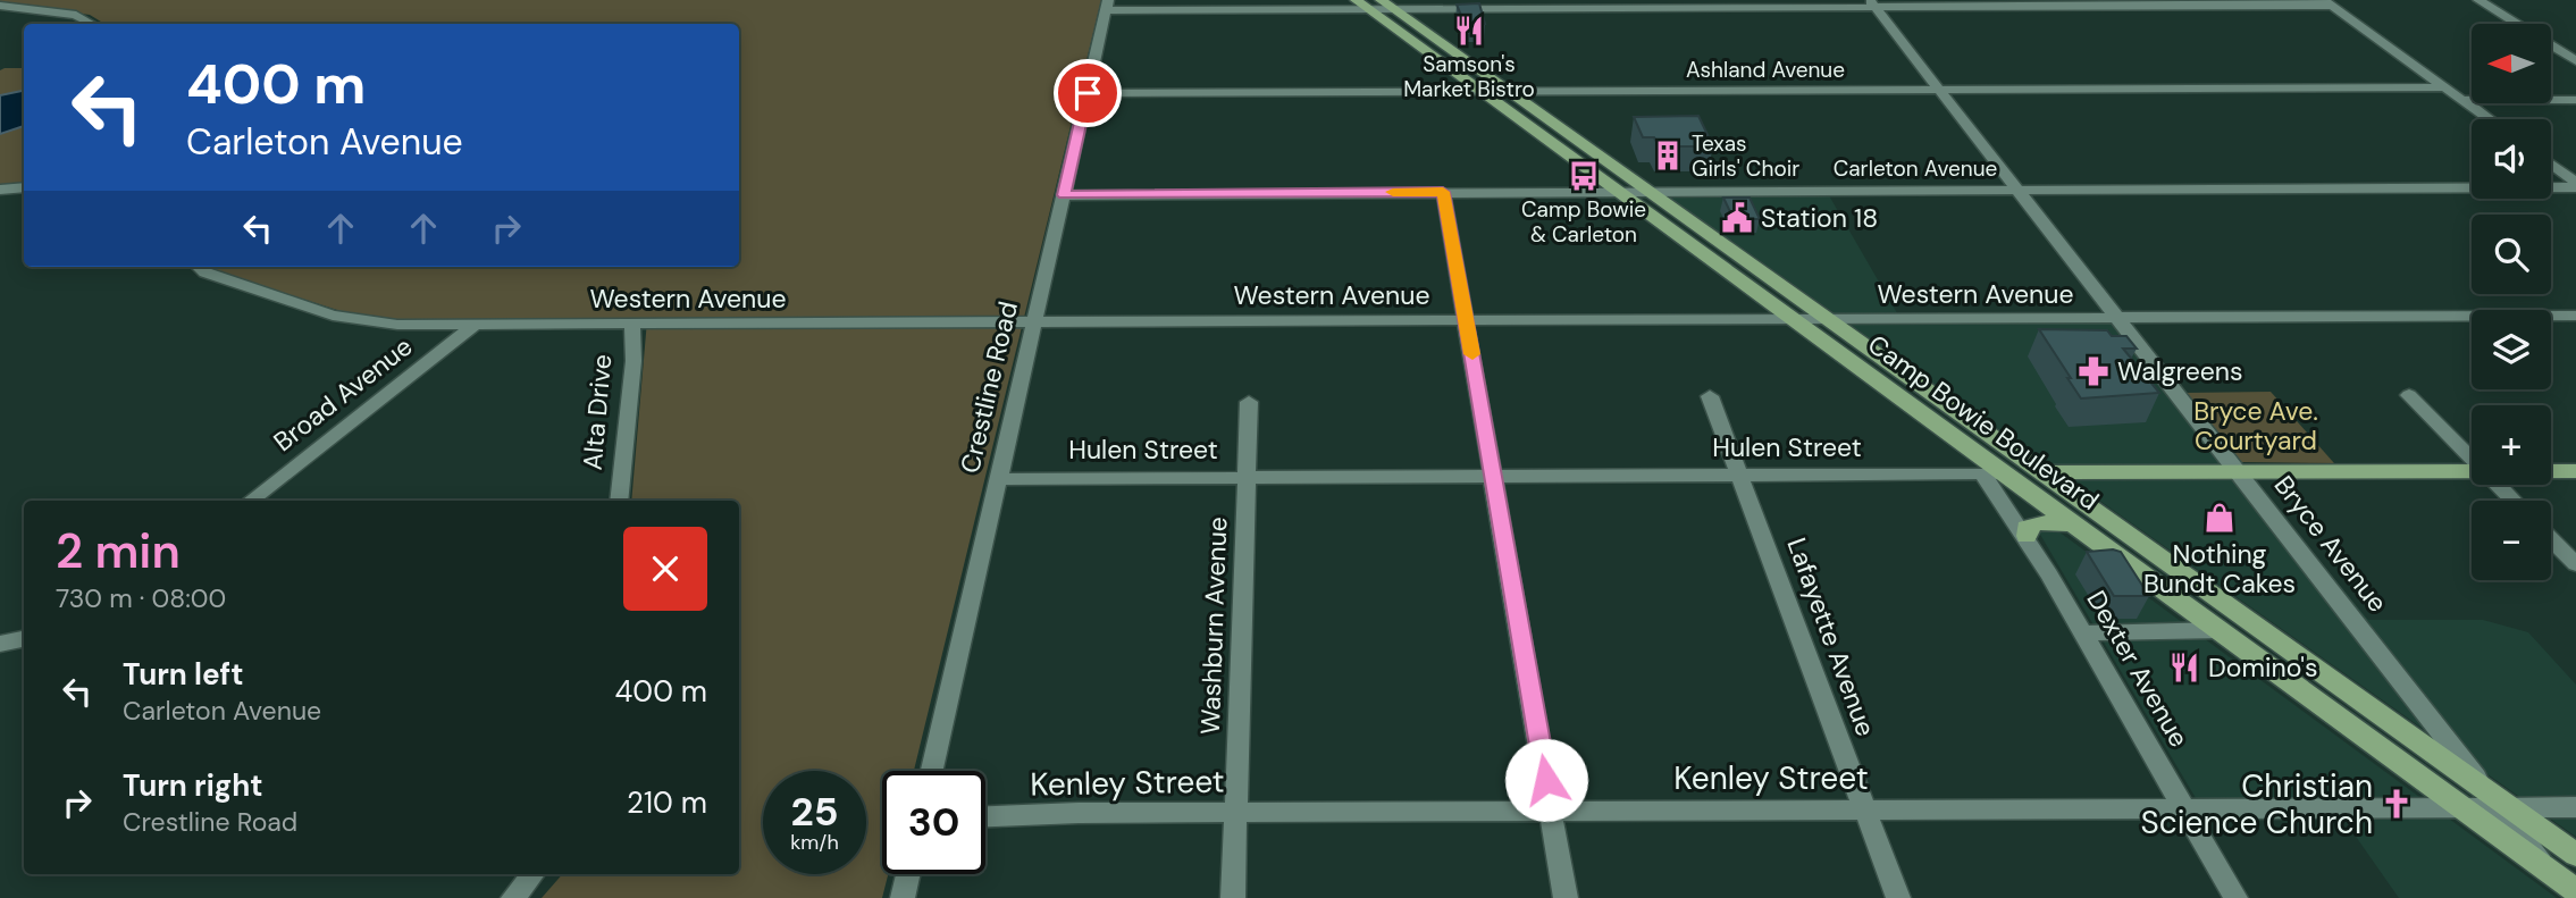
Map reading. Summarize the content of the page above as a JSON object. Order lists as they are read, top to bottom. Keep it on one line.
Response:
{"streets":{"main road":["Camp Bowie Boulevard","Hulen Street"],"street":["Ashland Avenue","Carleton Avenue","Western Avenue","Crestline Road","Broad Avenue","Alta Drive","Bryce Avenue","Washburn Avenue","Lafayette Avenue","Dexter Avenue","Kenley Street"]},"crossings":[["Ashland Avenue","Crestline Road"],["Ashland Avenue","Camp Bowie Boulevard"],["Ashland Avenue","Bryce Avenue"],["Carleton Avenue","Crestline Road"],["Carleton Avenue","Camp Bowie Boulevard"],["Carleton Avenue","Bryce Avenue"],["Western Avenue","Crestline Road"],["Western Avenue","Broad Avenue"],["Western Avenue","Alta Drive"],["Western Avenue","Camp Bowie Boulevard"],["Western Avenue","Bryce Avenue"],["Crestline Road","Hulen Street"],["Camp Bowie Boulevard","Hulen Street"],["Camp Bowie Boulevard","Bryce Avenue"],["Camp Bowie Boulevard","Dexter Avenue"],["Camp Bowie Boulevard","Kenley Street"],["Hulen Street","Bryce Avenue"],["Hulen Street","Washburn Avenue"],["Hulen Street","Lafayette Avenue"],["Hulen Street","Dexter Avenue"],["Bryce Avenue","Kenley Street"],["Washburn Avenue","Kenley Street"],["Lafayette Avenue","Kenley Street"],["Dexter Avenue","Kenley Street"]],"parks":["Bryce Ave. Courtyard"],"places":{"restaurant":["Samson's Market Bistro","Domino's"],"building":["Texas Girls' Choir"],"bus stop":["Camp Bowie & Carleton"],"public building":["Station 18"],"pharmacy":["Walgreens"],"shop":["Nothing Bundt Cakes"],"church":["Christian Science Church"]},"north":"left","page":{"map_buttons":["+","−"],"turn":["400 m","Carleton Avenue"],"heading":["2 min","730 m · 08:00"],"list":[{"name":"Turn left","note":"Carleton Avenue","value":"400 m"},{"name":"Turn right","note":"Crestline Road","value":"210 m"}],"speed":"25 km/h","limit":"30"}}
